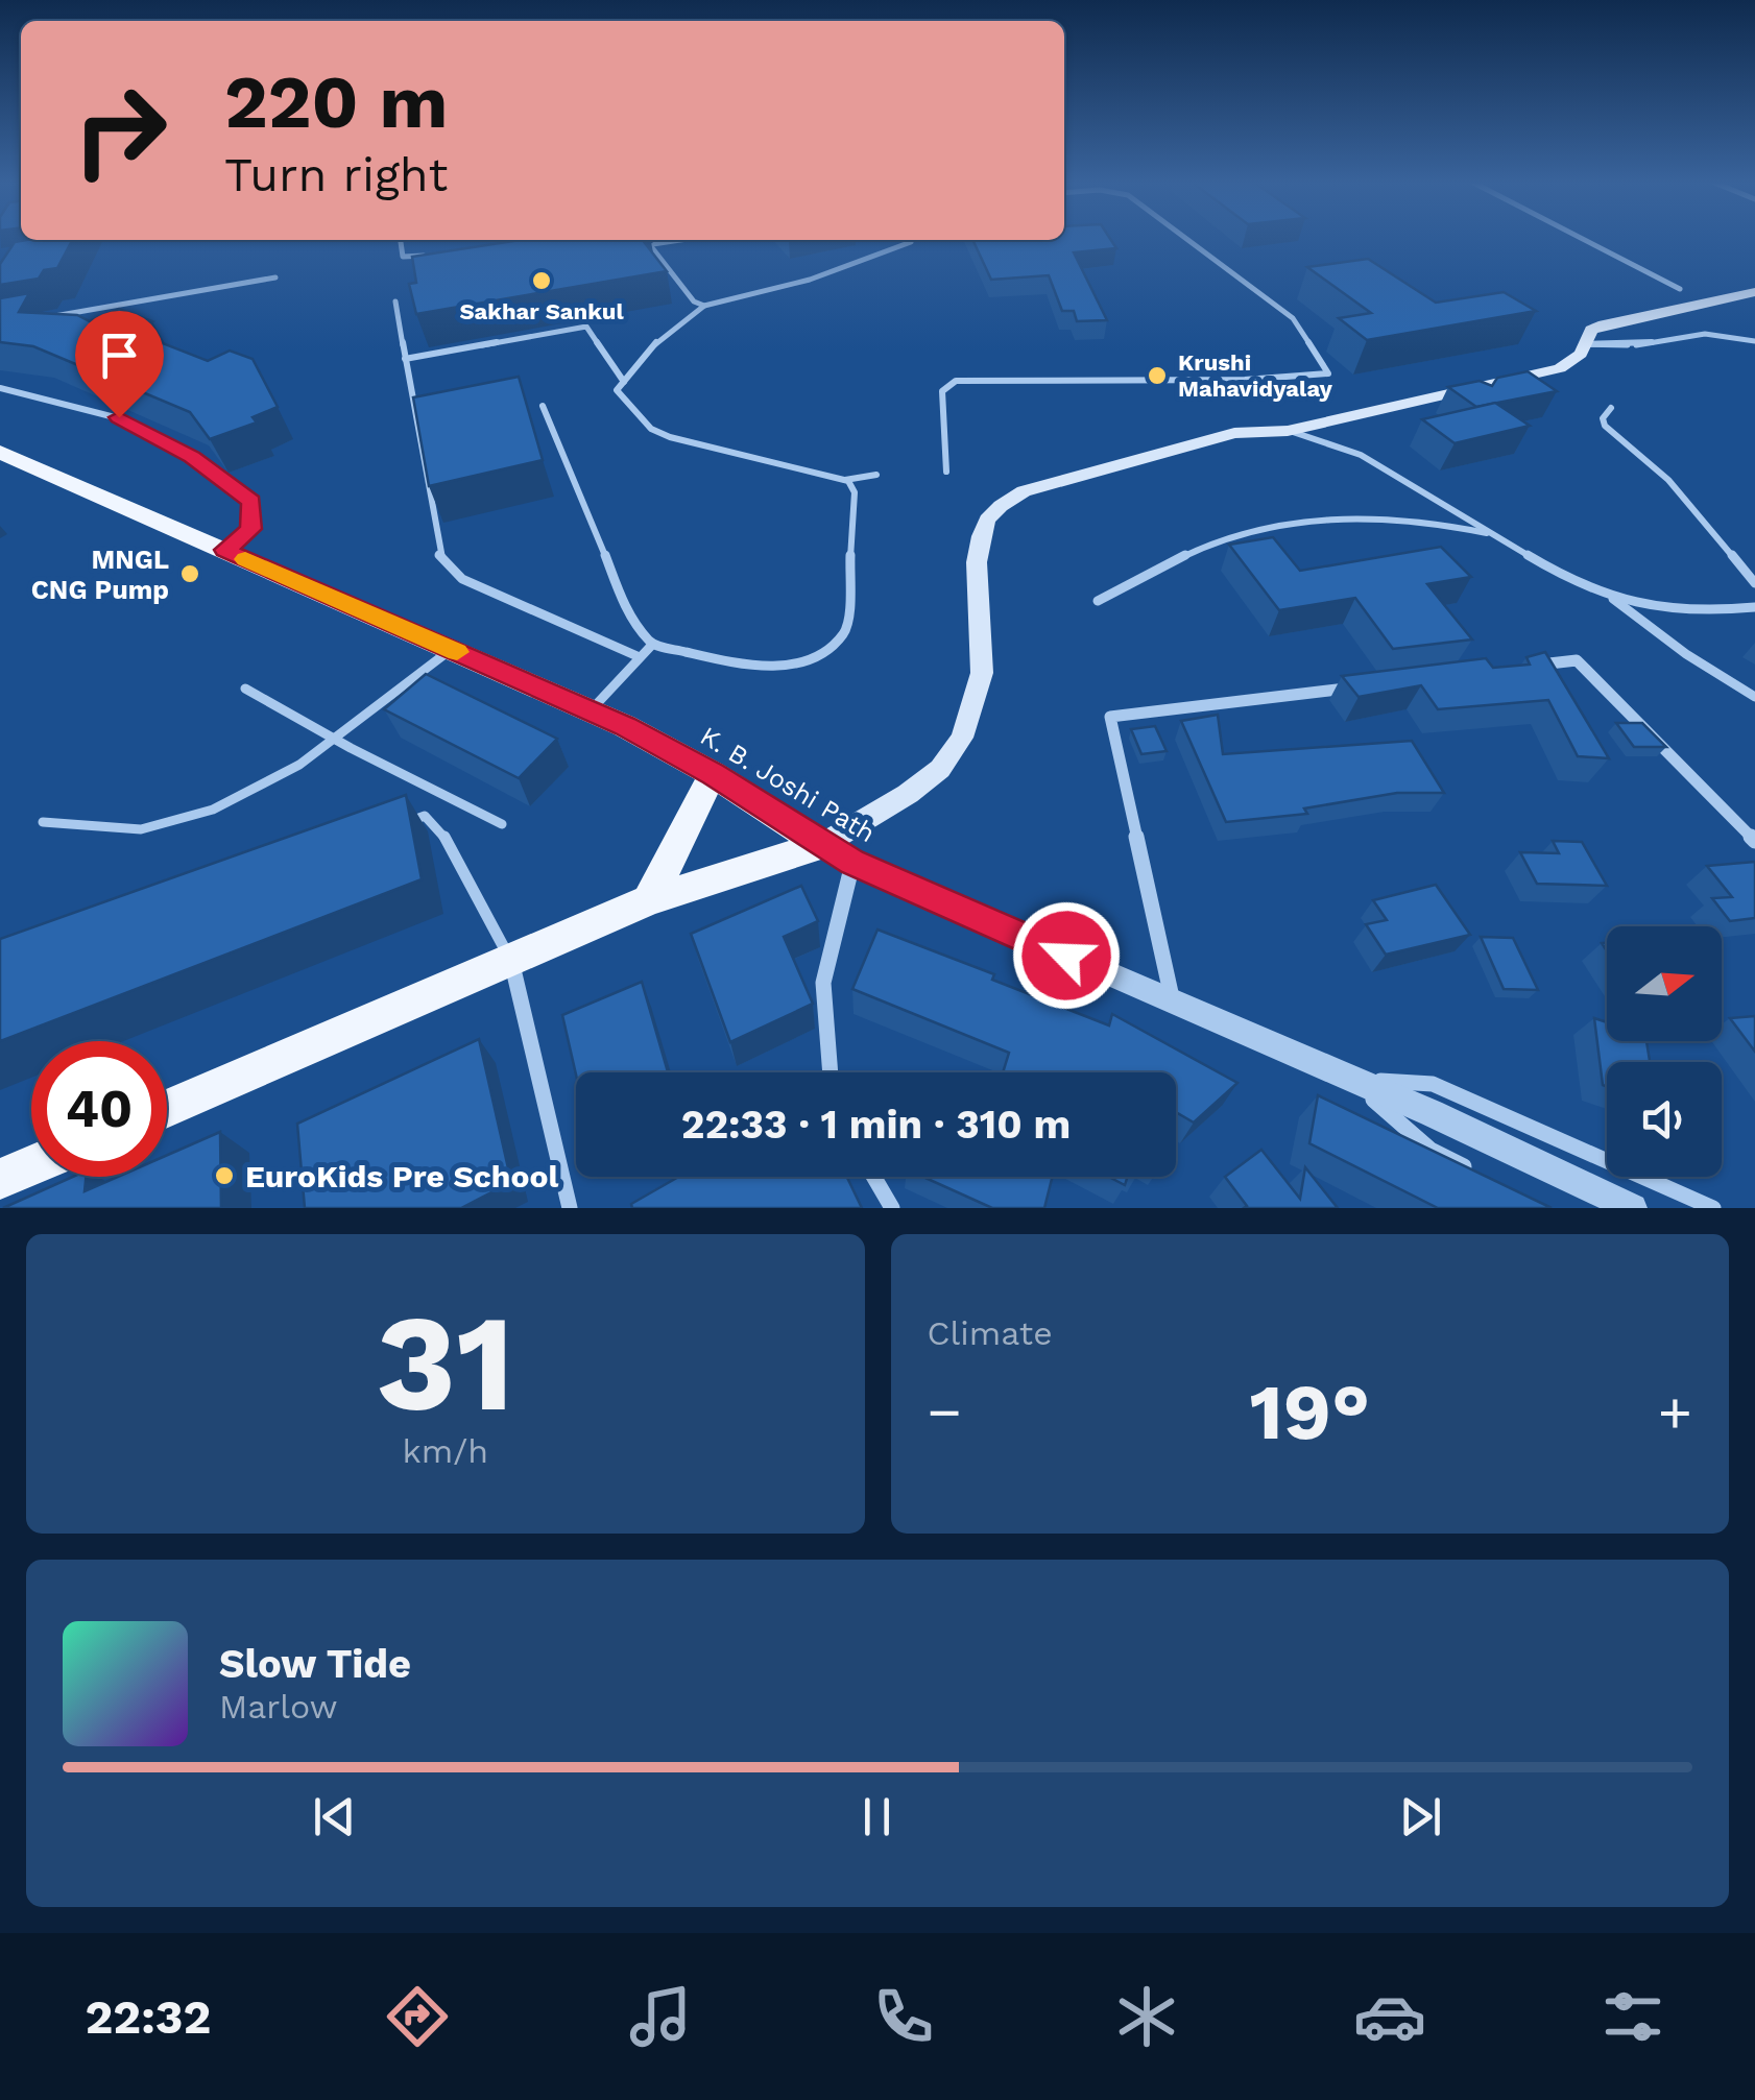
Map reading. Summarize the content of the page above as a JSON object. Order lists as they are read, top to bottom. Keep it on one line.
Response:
{"streets":{"main road":["K. B. Joshi Path"]},"places":["Sakhar Sankul","Krushi Mahavidyalay","MNGL CNG Pump","EuroKids Pre School"],"north":"right","page":{"turn":["220 m","Turn right"],"limit":"40","trip":"22:33 · 1 min · 310 m","tile":[["31","km/h"],"Climate"],"heat":["−","19°","+"],"song":["Slow Tide","Marlow"],"tabs":"22:32"}}
